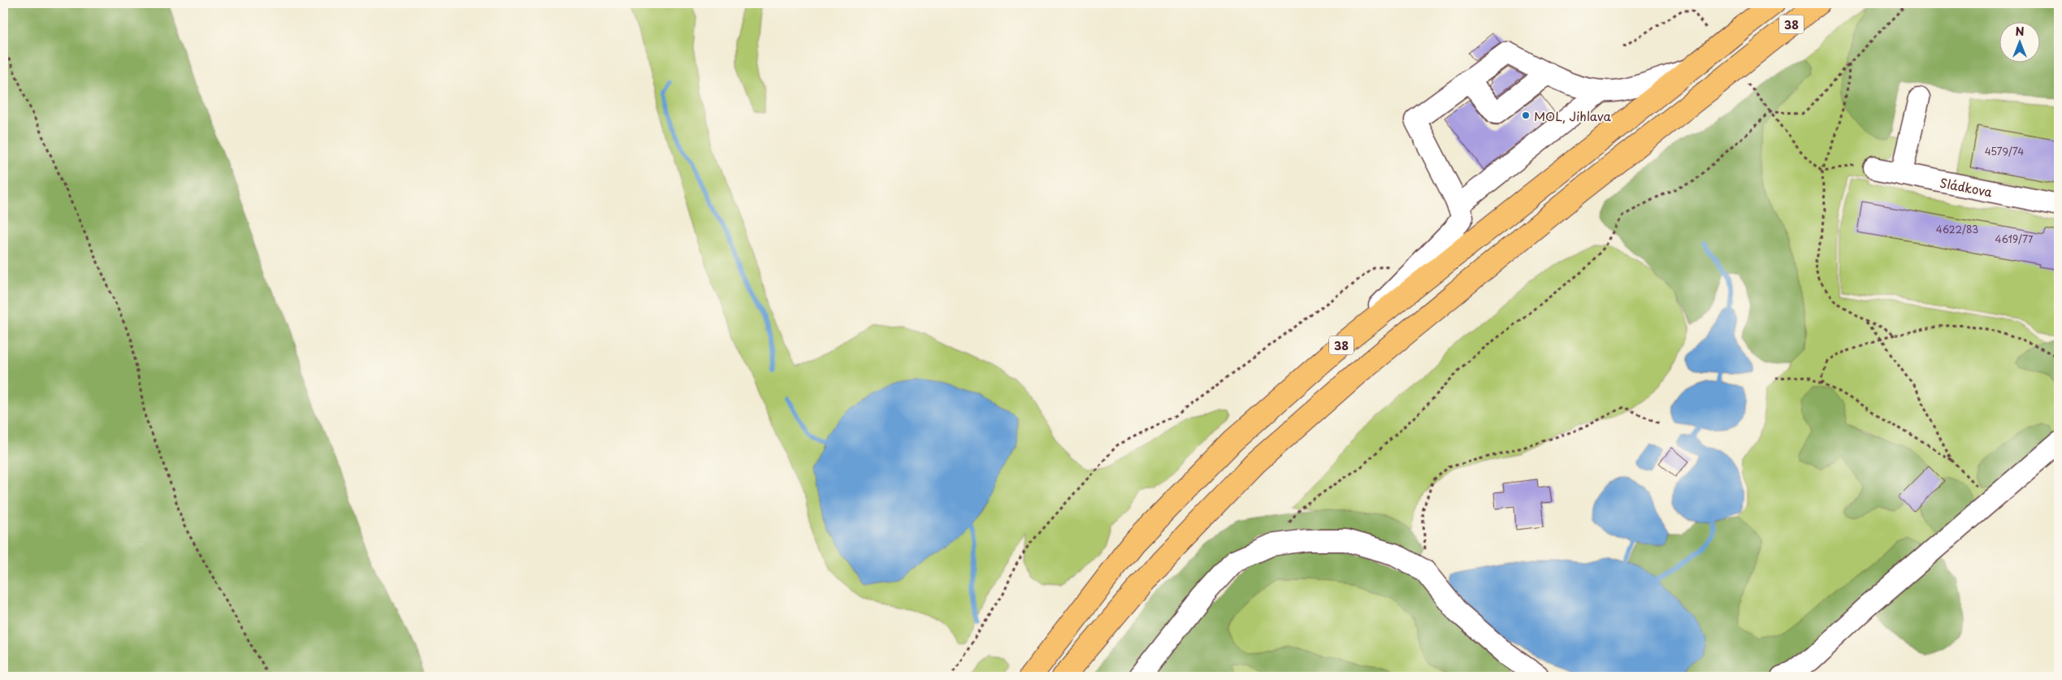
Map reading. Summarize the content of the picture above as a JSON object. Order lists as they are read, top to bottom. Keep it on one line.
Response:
{"streets":{"highway":["38"],"street":["Sládkova"]},"places":["MOL, Jihlava"],"house_numbers":["4579/74","4622/83","4619/77"],"north":"top"}
